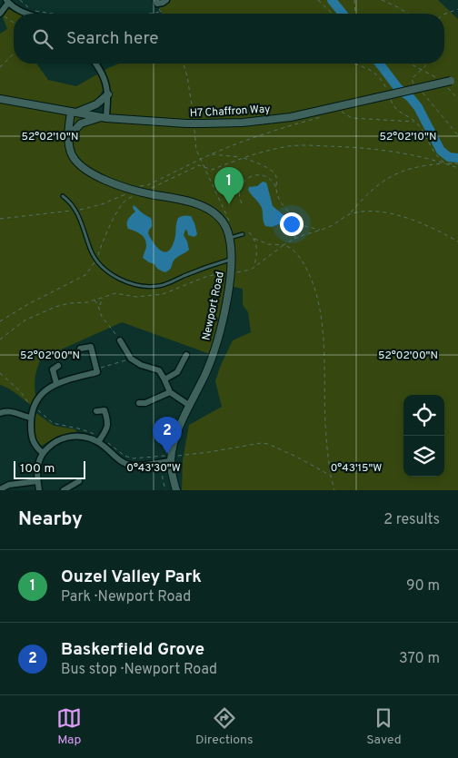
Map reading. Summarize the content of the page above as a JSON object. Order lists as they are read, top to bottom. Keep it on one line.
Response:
{"streets":{"street":["H7 Chaffron Way","Newport Road"]},"crossings":[["H7 Chaffron Way","Newport Road"]],"scale_bar":"100 m","page":{"search":"Search here","pins":["1","2"],"scale":"100 m","heading":["Nearby","2 results"],"list":[{"mark":"1","name":"Ouzel Valley Park","note":"Park · Newport Road","value":"90 m"},{"mark":"2","name":"Baskerfield Grove","note":"Bus stop · Newport Road","value":"370 m"}],"nav":["Map","Directions","Saved"]},"coordinates":["52°02'10\"N","52°02'00\"N","0°43'30\"W","0°43'15\"W"]}
